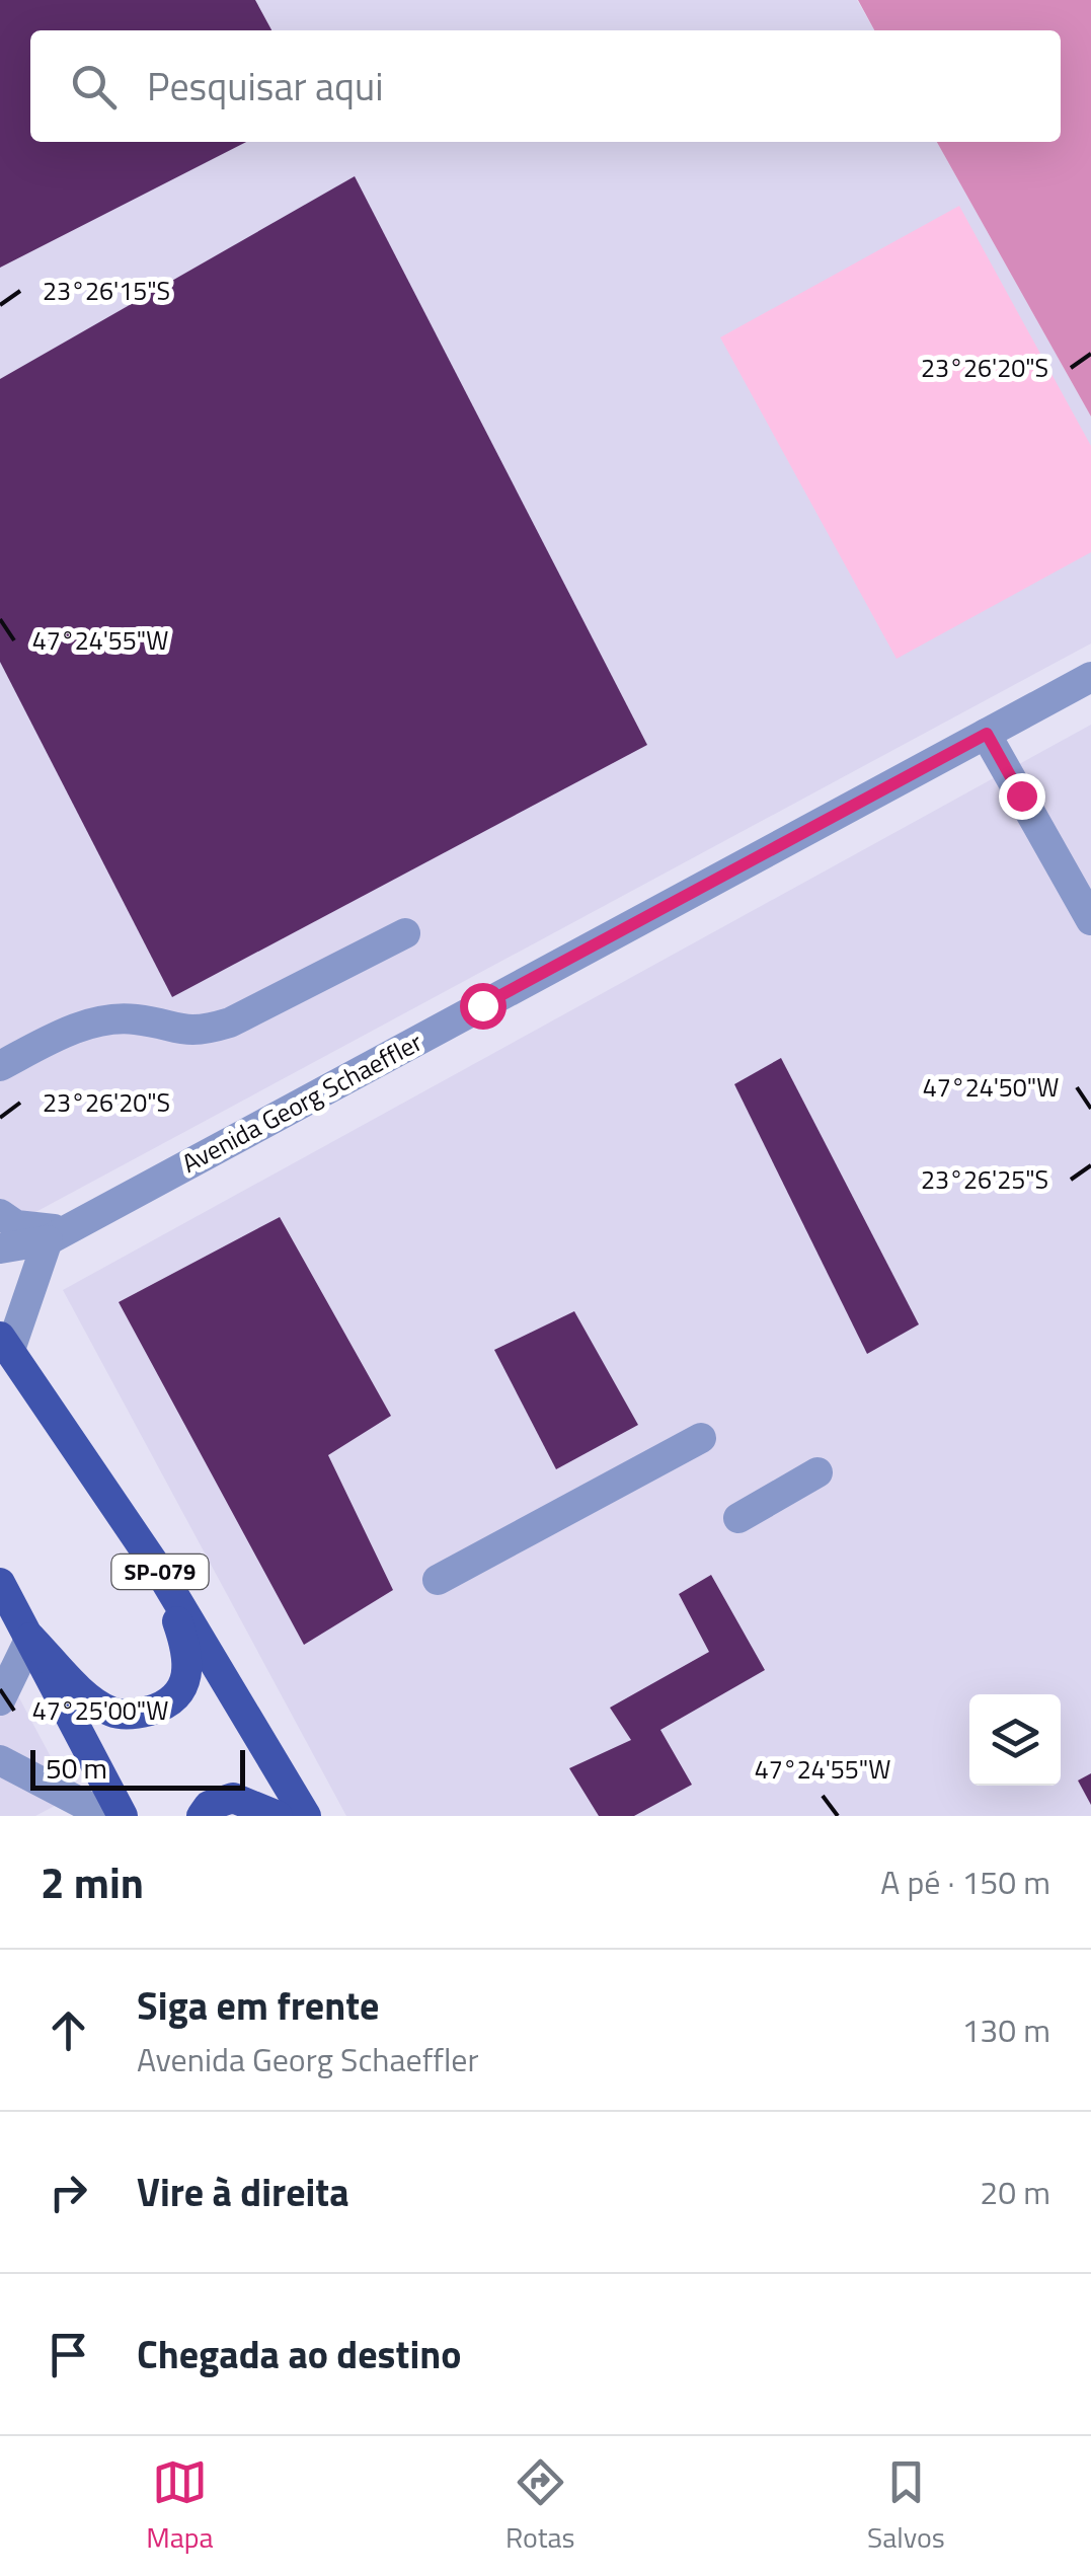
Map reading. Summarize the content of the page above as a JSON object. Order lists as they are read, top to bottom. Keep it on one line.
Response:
{"streets":{"main road":["SP-079"],"street":["Avenida Georg Schaeffler"]},"scale_bar":"50 m","page":{"search":"Pesquisar aqui","scale":"50 m","heading":["2 min","A pé · 150 m"],"list":[["Siga em frente","Avenida Georg Schaeffler","130 m"],["Vire à direita","20 m"],"Chegada ao destino"],"nav":["Mapa","Rotas","Salvos"]},"coordinates":["23°26'15\"S","23°26'20\"S","47°24'55\"W","47°24'50\"W","23°26'25\"S","47°25'00\"W"]}
